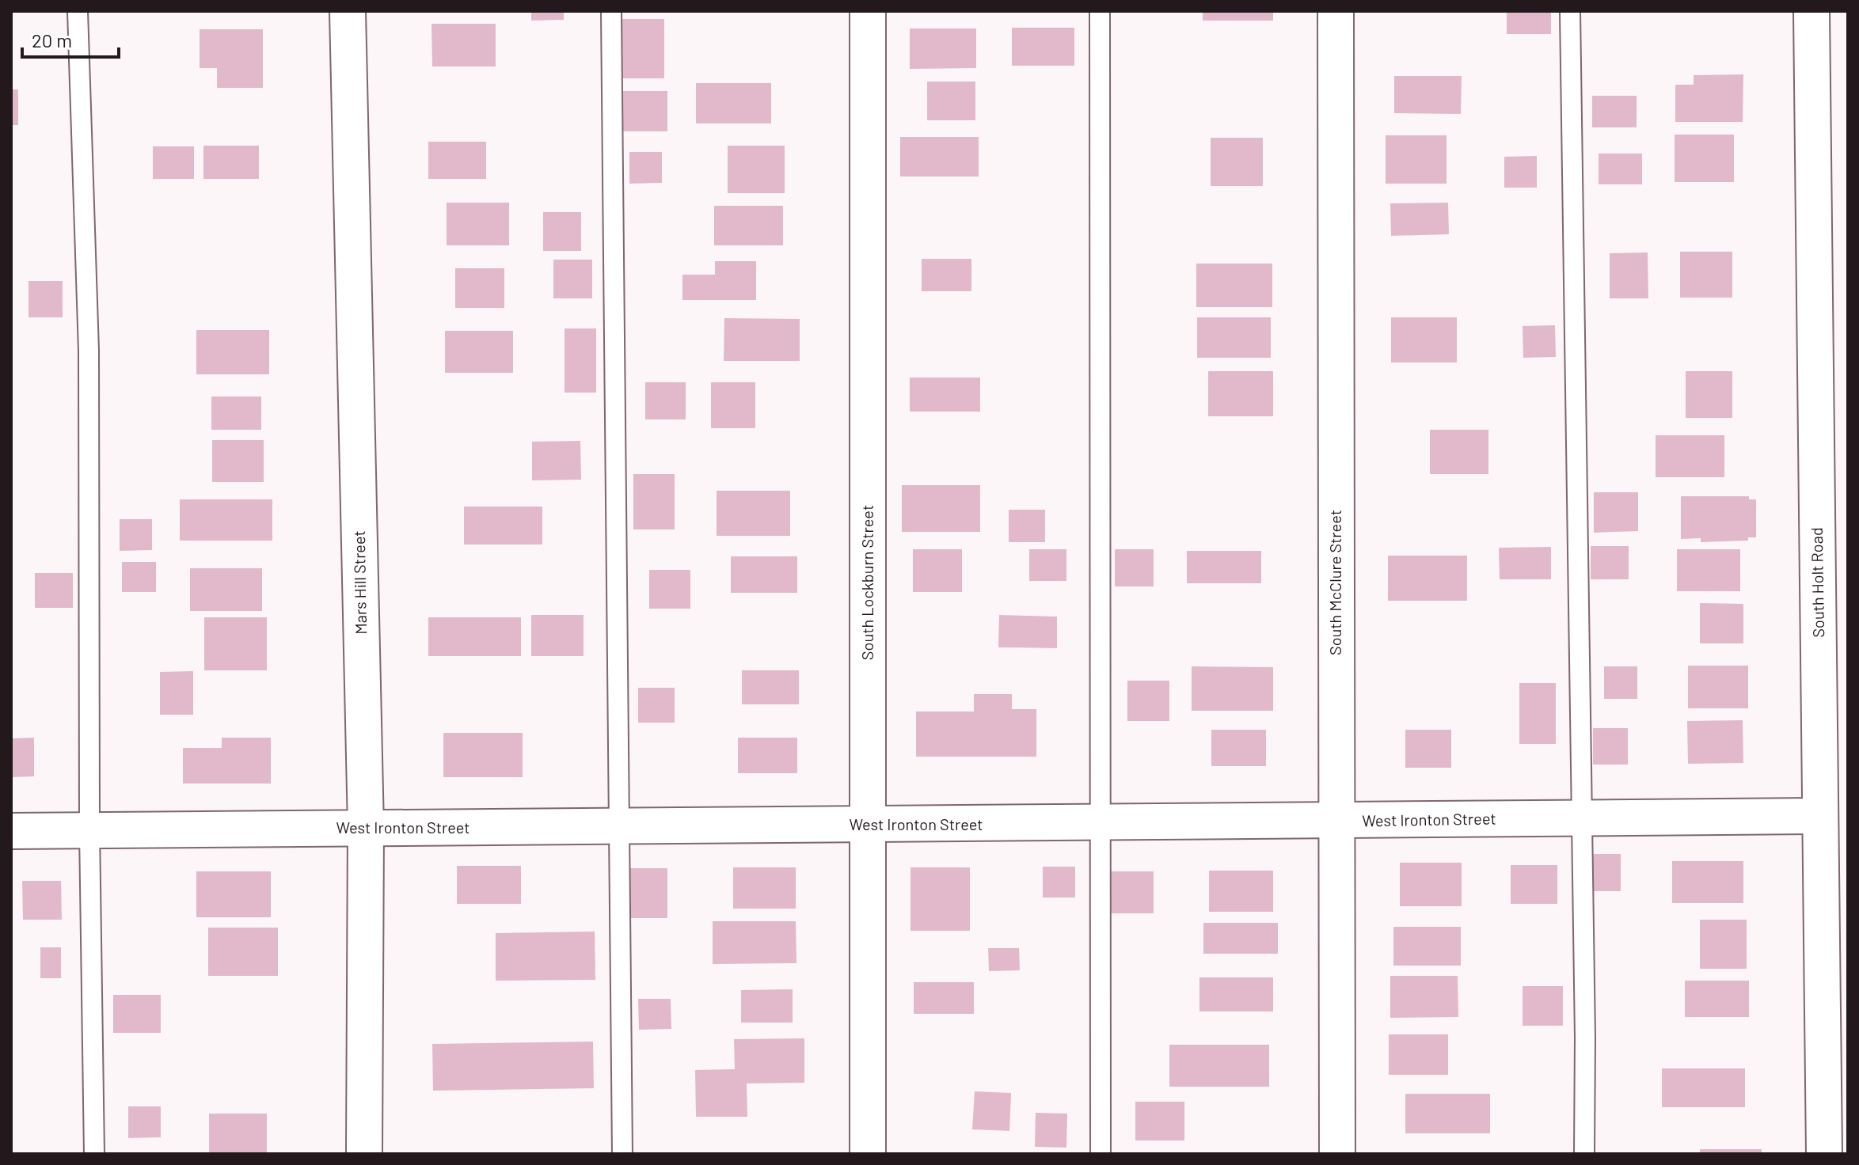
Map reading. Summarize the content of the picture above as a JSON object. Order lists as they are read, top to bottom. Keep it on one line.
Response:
{"streets":{"street":["Mars Hill Street","South Lockburn Street","South McClure Street","South Holt Road","West Ironton Street"]},"crossings":[["Mars Hill Street","West Ironton Street"],["South Lockburn Street","West Ironton Street"],["South McClure Street","West Ironton Street"],["South Holt Road","West Ironton Street"]],"scale_bar":"20 m"}
